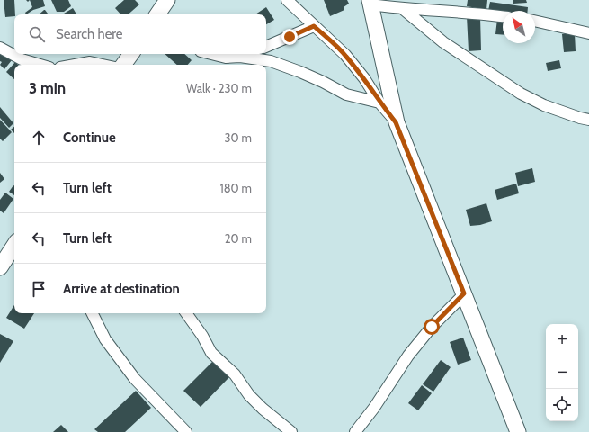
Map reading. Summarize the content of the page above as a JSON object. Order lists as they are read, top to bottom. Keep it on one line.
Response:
{"north":"top left","page":{"search":"Search here","heading":["3 min","Walk · 230 m"],"list":[["Continue","30 m"],["Turn left","180 m"],["Turn left","20 m"],"Arrive at destination"],"map_buttons":["+","−"]}}
